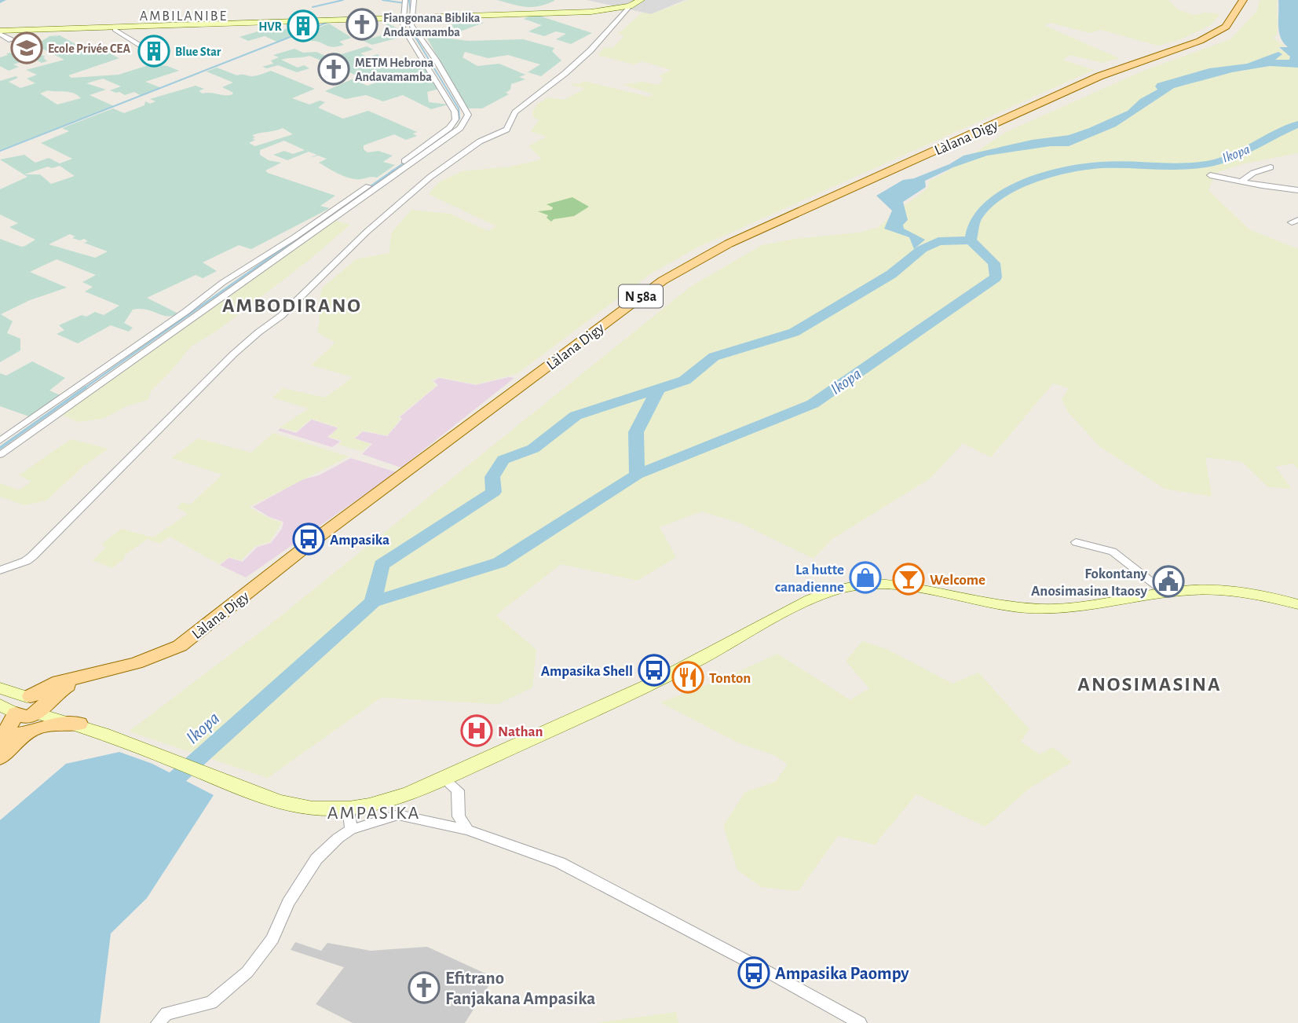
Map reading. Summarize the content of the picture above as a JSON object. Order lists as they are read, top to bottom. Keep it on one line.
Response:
{"streets":{"main road":["Làlana Digy","N 58a"]},"crossings":[["Làlana Digy","N 58a"]],"districts":["AMBILANIBE","AMBODIRANO","ANOSIMASINA","AMPASIKA"],"water":["Ikopa"],"places":{"church":["Fiangonana Biblika Andavamamba","METM Hebrona Andavamamba","Efitrano Fanjakana Ampasika"],"building":["HVR","Blue Star"],"school or university":["Ecole Privée CEA"],"bus stop":["Ampasika","Ampasika Shell","Ampasika Paompy"],"shop":["La hutte canadienne"],"bar":["Welcome"],"public building":["Fokontany Anosimasina Itaosy"],"restaurant":["Tonton"],"hospital":["Nathan"]}}
